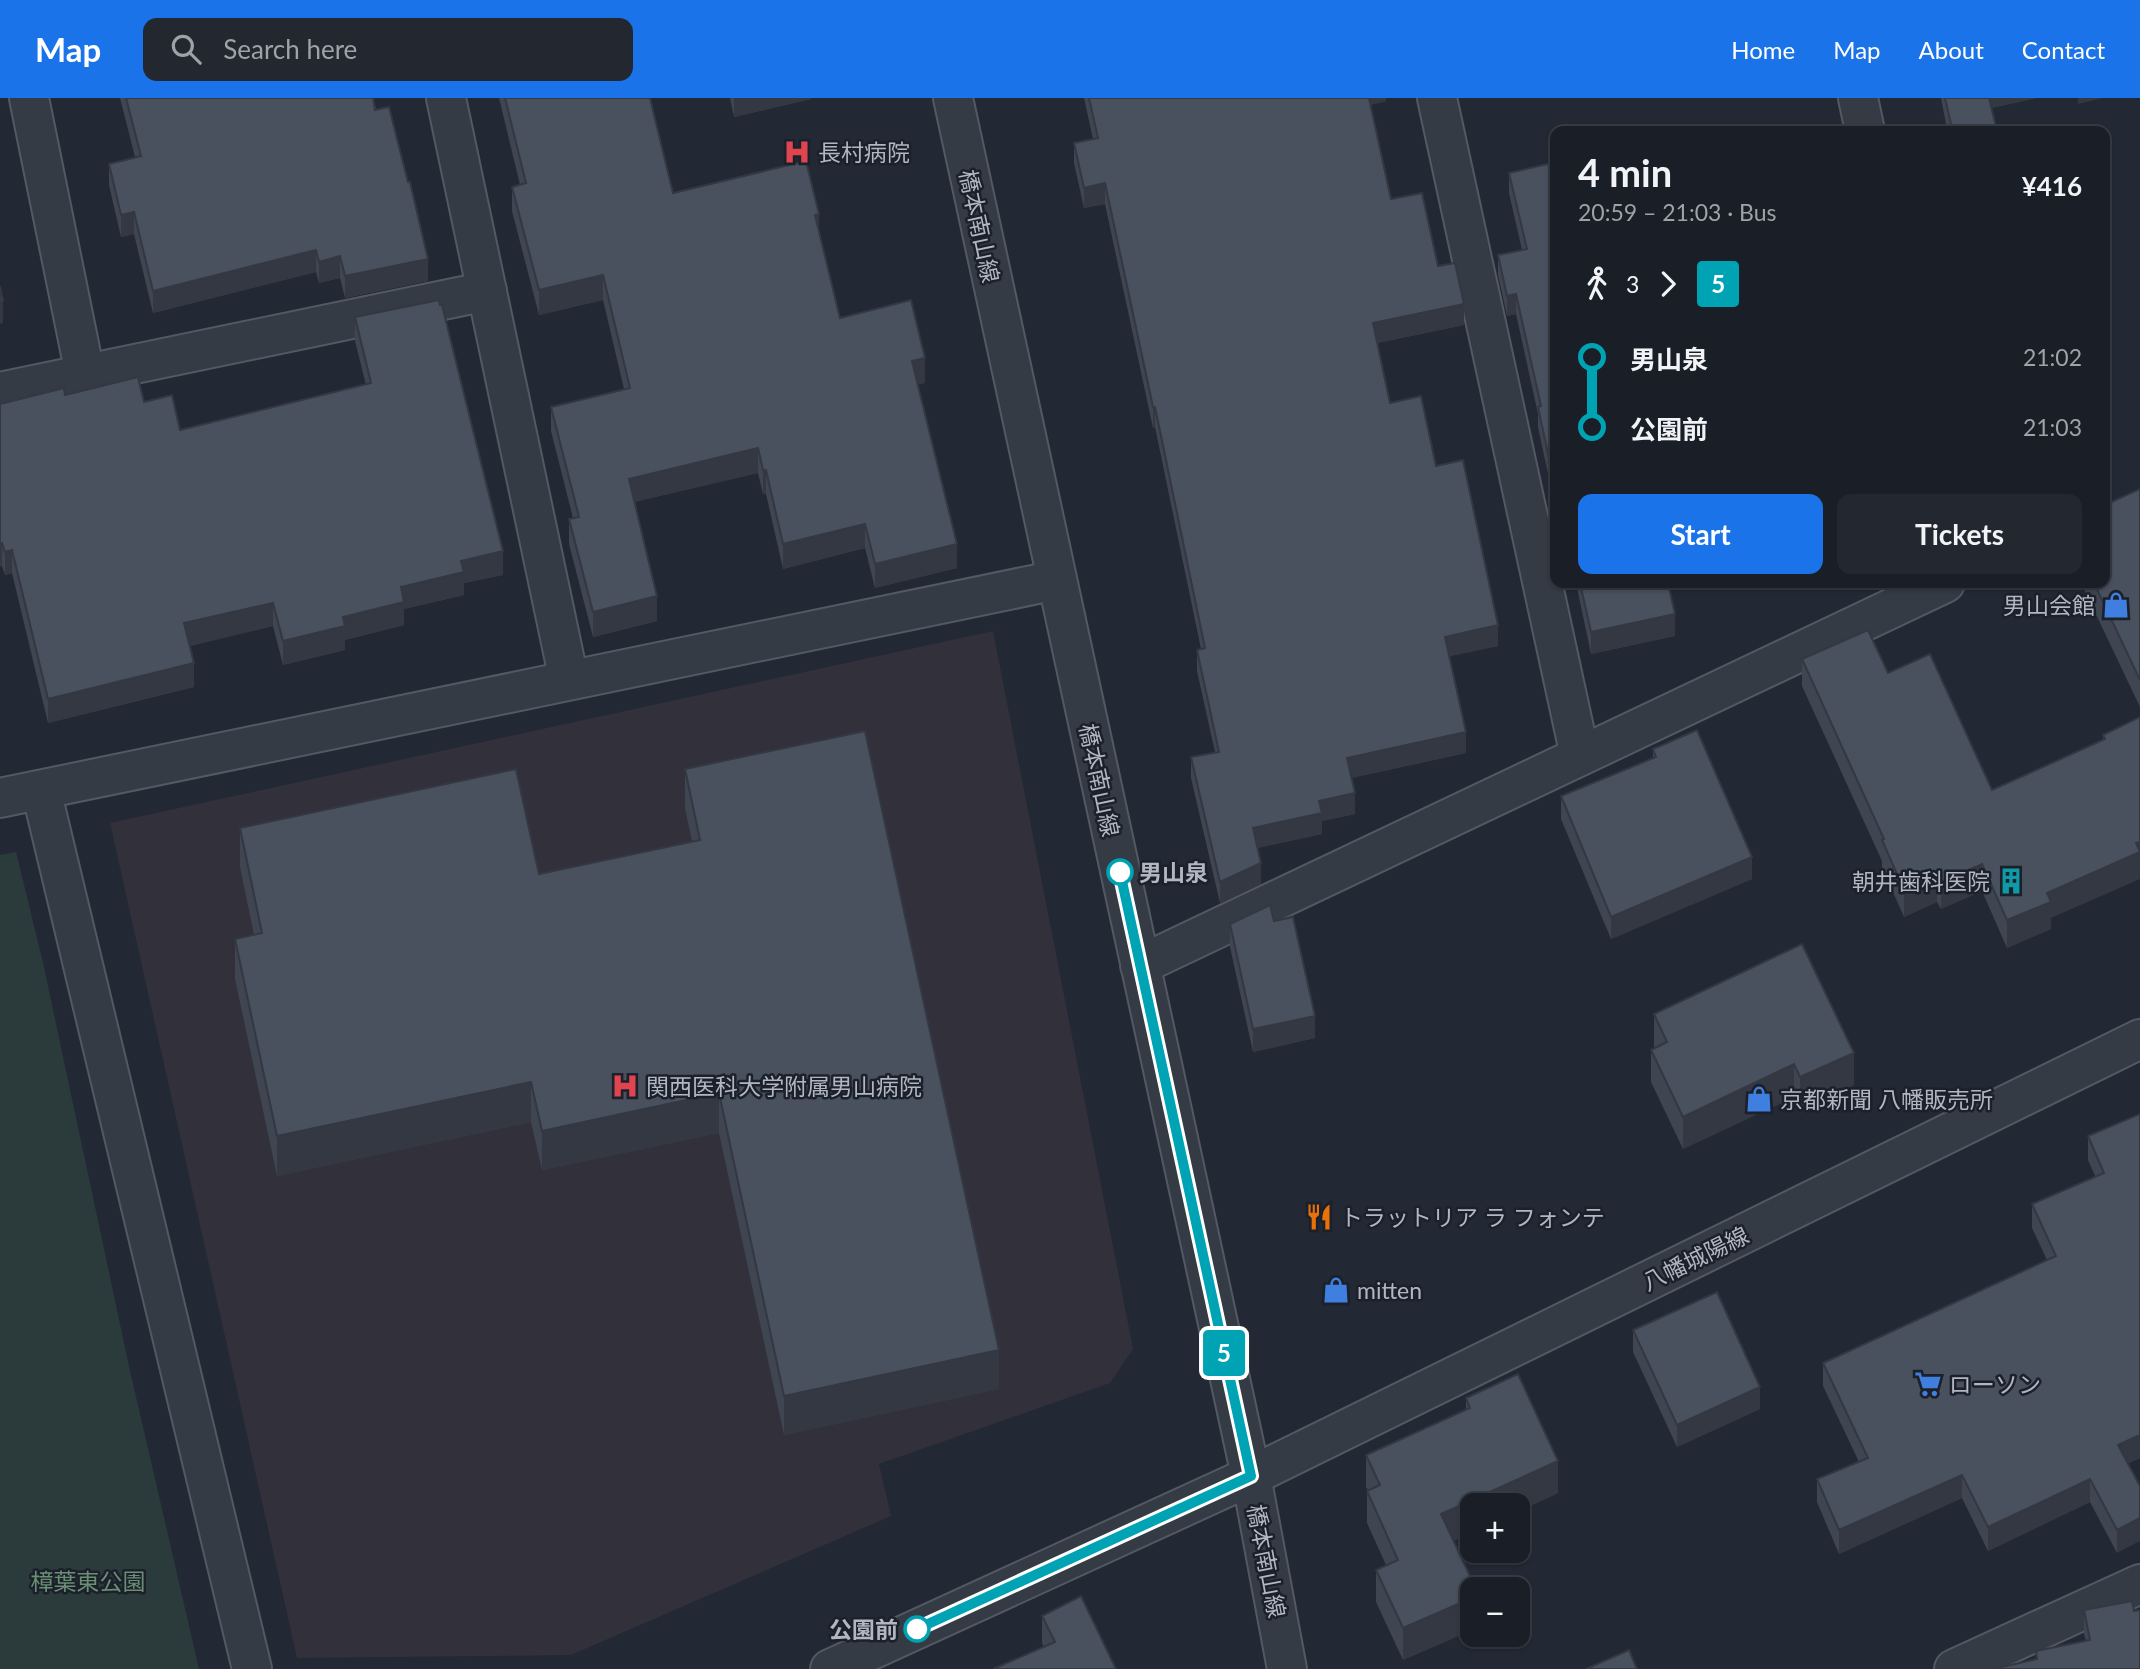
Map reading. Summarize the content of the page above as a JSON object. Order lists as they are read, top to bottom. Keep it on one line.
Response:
{"streets":{"street":["橋本南山線","八幡城陽線"]},"crossings":[["橋本南山線","八幡城陽線"]],"parks":["樟葉東公園"],"places":{"hospital":["長村病院","関西医科大学附属男山病院"],"shop":["男山会館","京都新聞 八幡販売所","mitten"],"other":["男山泉","公園前"],"building":["朝井歯科医院"],"restaurant":["トラットリア ラ フォンテ"],"supermarket":["ローソン"]},"lines":["bus line 5"],"page":{"header":"Map","search":"Search here","nav":["Home","Map","About","Contact"],"on_map":"5","heading":["4 min","20:59 – 21:03 · Bus","¥416"],"legs":["3","5"],"list":[{"name":"男山泉","value":"21:02"},{"name":"公園前","value":"21:03"}],"buttons":["Start","Tickets"],"map_buttons":["+","−"]}}
